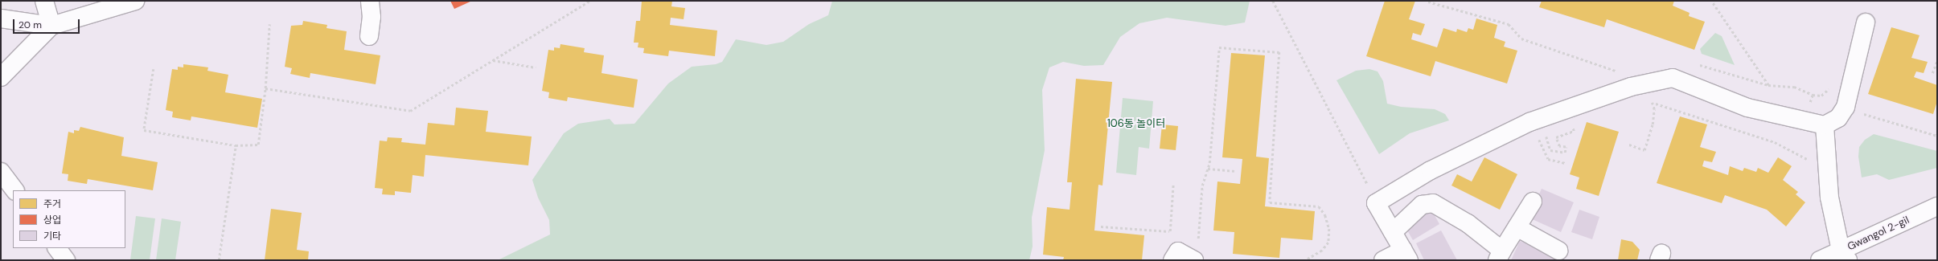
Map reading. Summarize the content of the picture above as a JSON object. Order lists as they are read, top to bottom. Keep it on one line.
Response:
{"streets":{"street":["Gwangol 2-gil"]},"parks":["106동 놀이터"],"legend":["주거","상업","기타"],"scale_bar":"20 m"}
